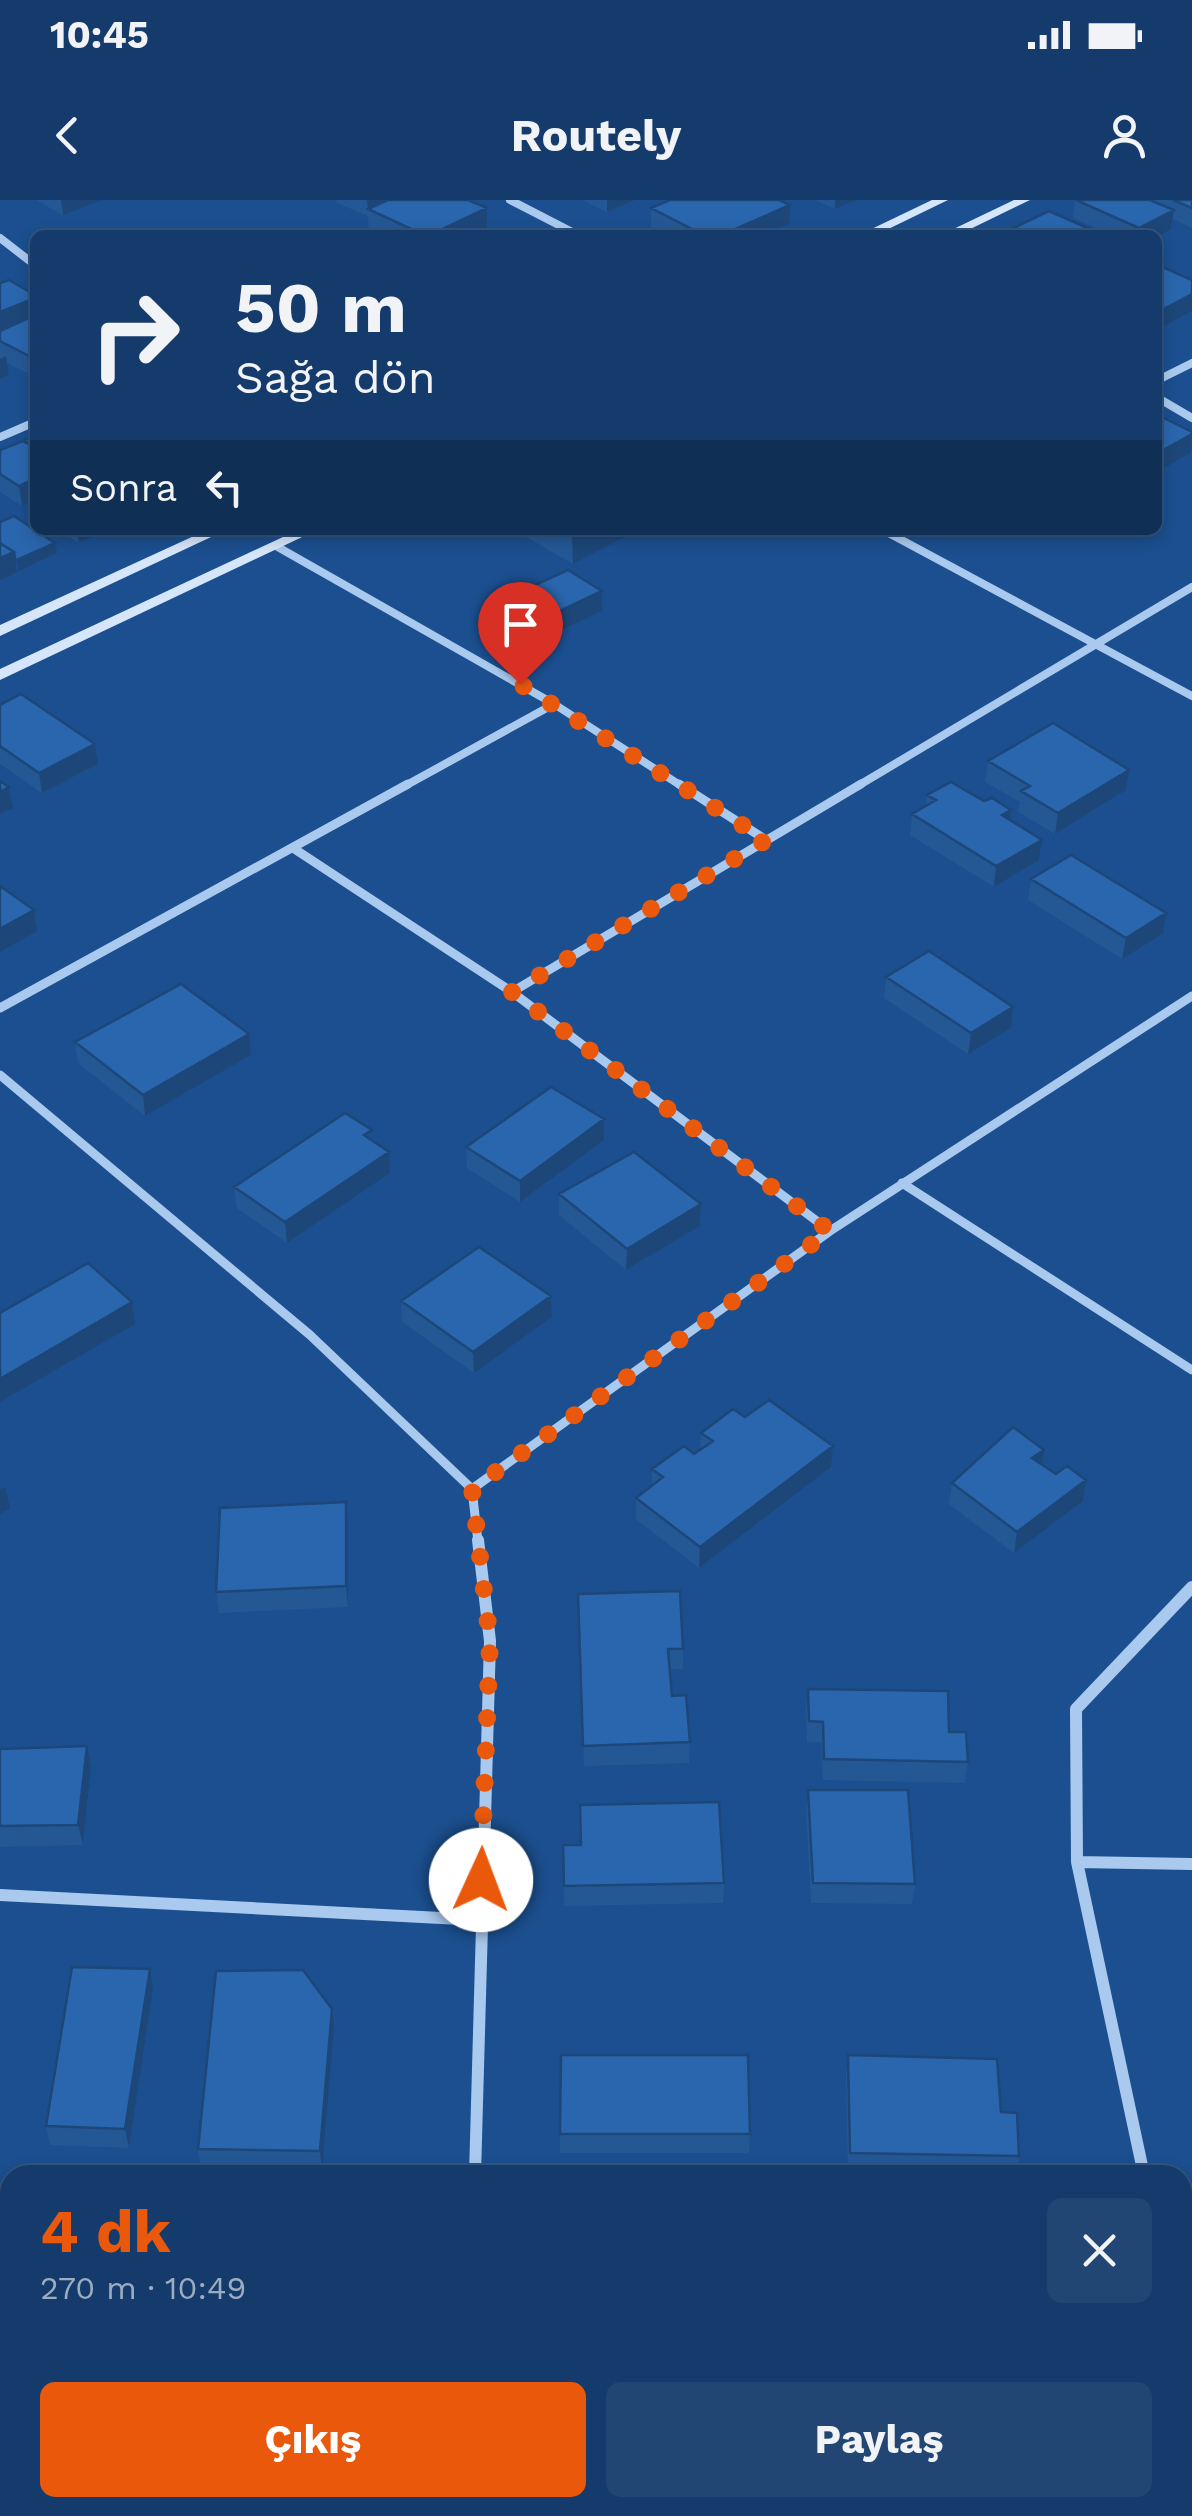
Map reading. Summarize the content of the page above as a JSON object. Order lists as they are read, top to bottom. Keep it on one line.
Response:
{"page":{"status":"10:45","header":"Routely","turn":["50 m","Sağa dön"],"then":"Sonra","heading":["4 dk","270 m · 10:49"],"buttons":["Çıkış","Paylaş"]}}
